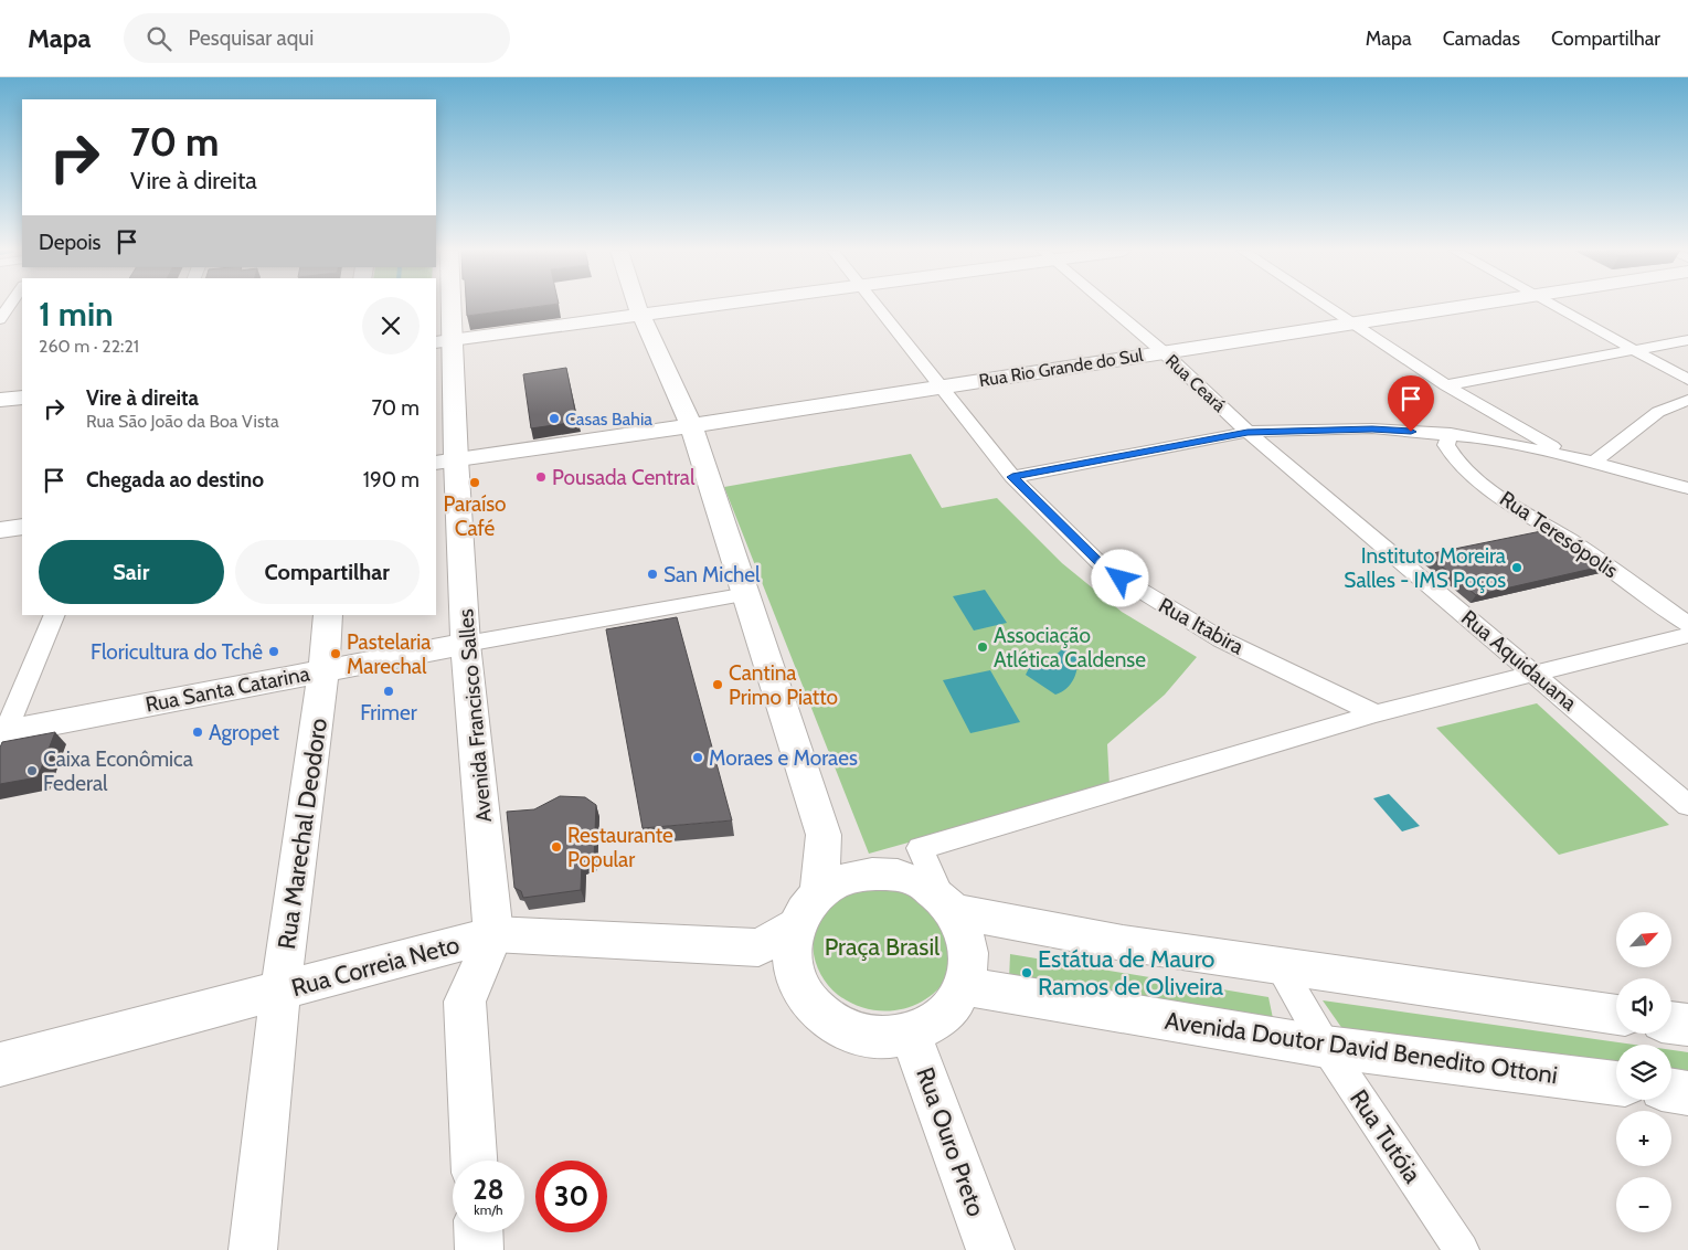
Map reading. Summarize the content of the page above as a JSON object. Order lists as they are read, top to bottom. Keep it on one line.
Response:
{"streets":{"street":["Rua Rio Grande do Sul","Rua Ceará","Rua Teresópolis","Rua Itabira","Rua Aquidauana","Rua Santa Catarina","Avenida Francisco Salles","Rua Marechal Deodoro","Rua Correia Neto","Avenida Doutor David Benedito Ottoni","Rua Tutóia","Rua Ouro Preto"]},"crossings":[["Rua Rio Grande do Sul","Rua Ceará"],["Rua Rio Grande do Sul","Rua Itabira"],["Rua Rio Grande do Sul","Avenida Francisco Salles"],["Rua Ceará","Rua Aquidauana"],["Rua Santa Catarina","Avenida Francisco Salles"],["Rua Santa Catarina","Rua Marechal Deodoro"],["Avenida Francisco Salles","Rua Correia Neto"],["Rua Marechal Deodoro","Rua Correia Neto"],["Avenida Doutor David Benedito Ottoni","Rua Tutóia"],["Avenida Doutor David Benedito Ottoni","Rua Ouro Preto"]],"parks":["Praça Brasil"],"places":["Casas Bahia","Pousada Central","Paraíso Café","Instituto Moreira Salles - IMS Poços","San Michel","Associação Atlética Caldense","Floricultura do Tchê","Pastelaria Marechal","Cantina Primo Piatto","Frimer","Agropet","Moraes e Moraes","Caixa Econômica Federal","Restaurante Popular","Estátua de Mauro Ramos de Oliveira"],"north":"top right","page":{"header":"Mapa","search":"Pesquisar aqui","nav":["Mapa","Camadas","Compartilhar"],"turn":["70 m","Vire à direita"],"then":"Depois","heading":["1 min","260 m · 22:21"],"list":[{"name":"Vire à direita","note":"Rua São João da Boa Vista","value":"70 m"},{"name":"Chegada ao destino","value":"190 m"}],"buttons":["Sair","Compartilhar"],"map_buttons":["+","−"],"speed":"28 km/h","limit":"30"}}
